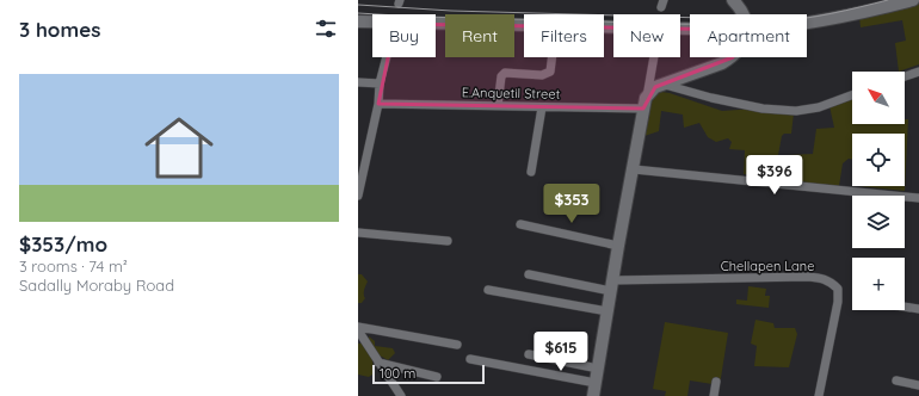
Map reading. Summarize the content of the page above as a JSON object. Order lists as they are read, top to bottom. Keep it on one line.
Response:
{"streets":{"street":["E.Anquetil Street","Chellapen Lane"]},"scale_bar":"100 m","north":"top left","page":{"heading":"3 homes","chip":["Buy","Rent","Filters","New","Apartment"],"list":[{"name":"$353/mo","note":"3 rooms · 74 m² · Sadally Moraby Road"}],"map_buttons":"+","price":["$396","$353","$615"],"scale":"100 m"}}
